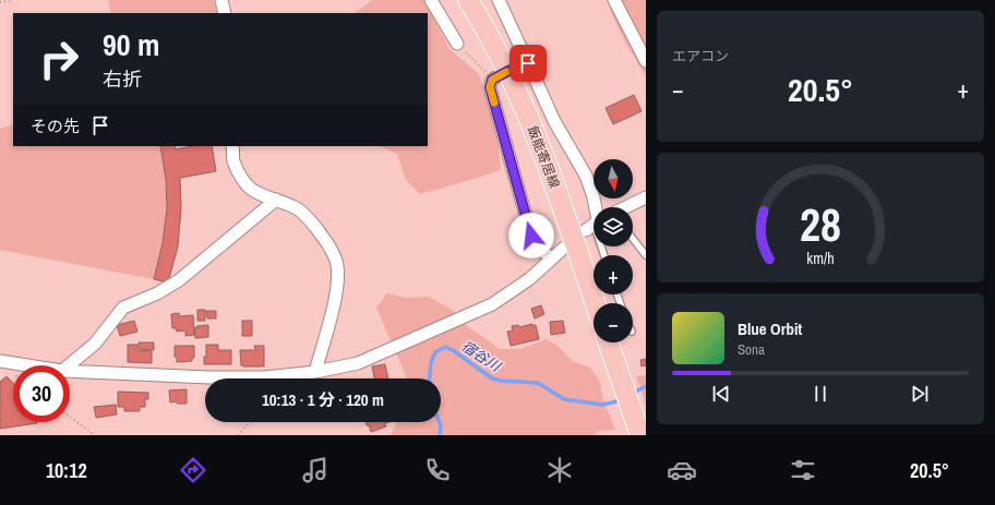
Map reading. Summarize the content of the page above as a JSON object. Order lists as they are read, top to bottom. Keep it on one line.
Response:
{"streets":{"main road":["飯能寄居線"]},"water":["宿谷川"],"north":"bottom","page":{"tile":"エアコン","turn":["90 m","右折"],"heat":["−","20.5°","+"],"then":"その先","map_buttons":["+","−"],"song":["Blue Orbit","Sona"],"limit":"30","trip":"10:13 · 1 分 · 120 m","tabs":["10:12","20.5°"],"gauge":["28","km/h"]}}
